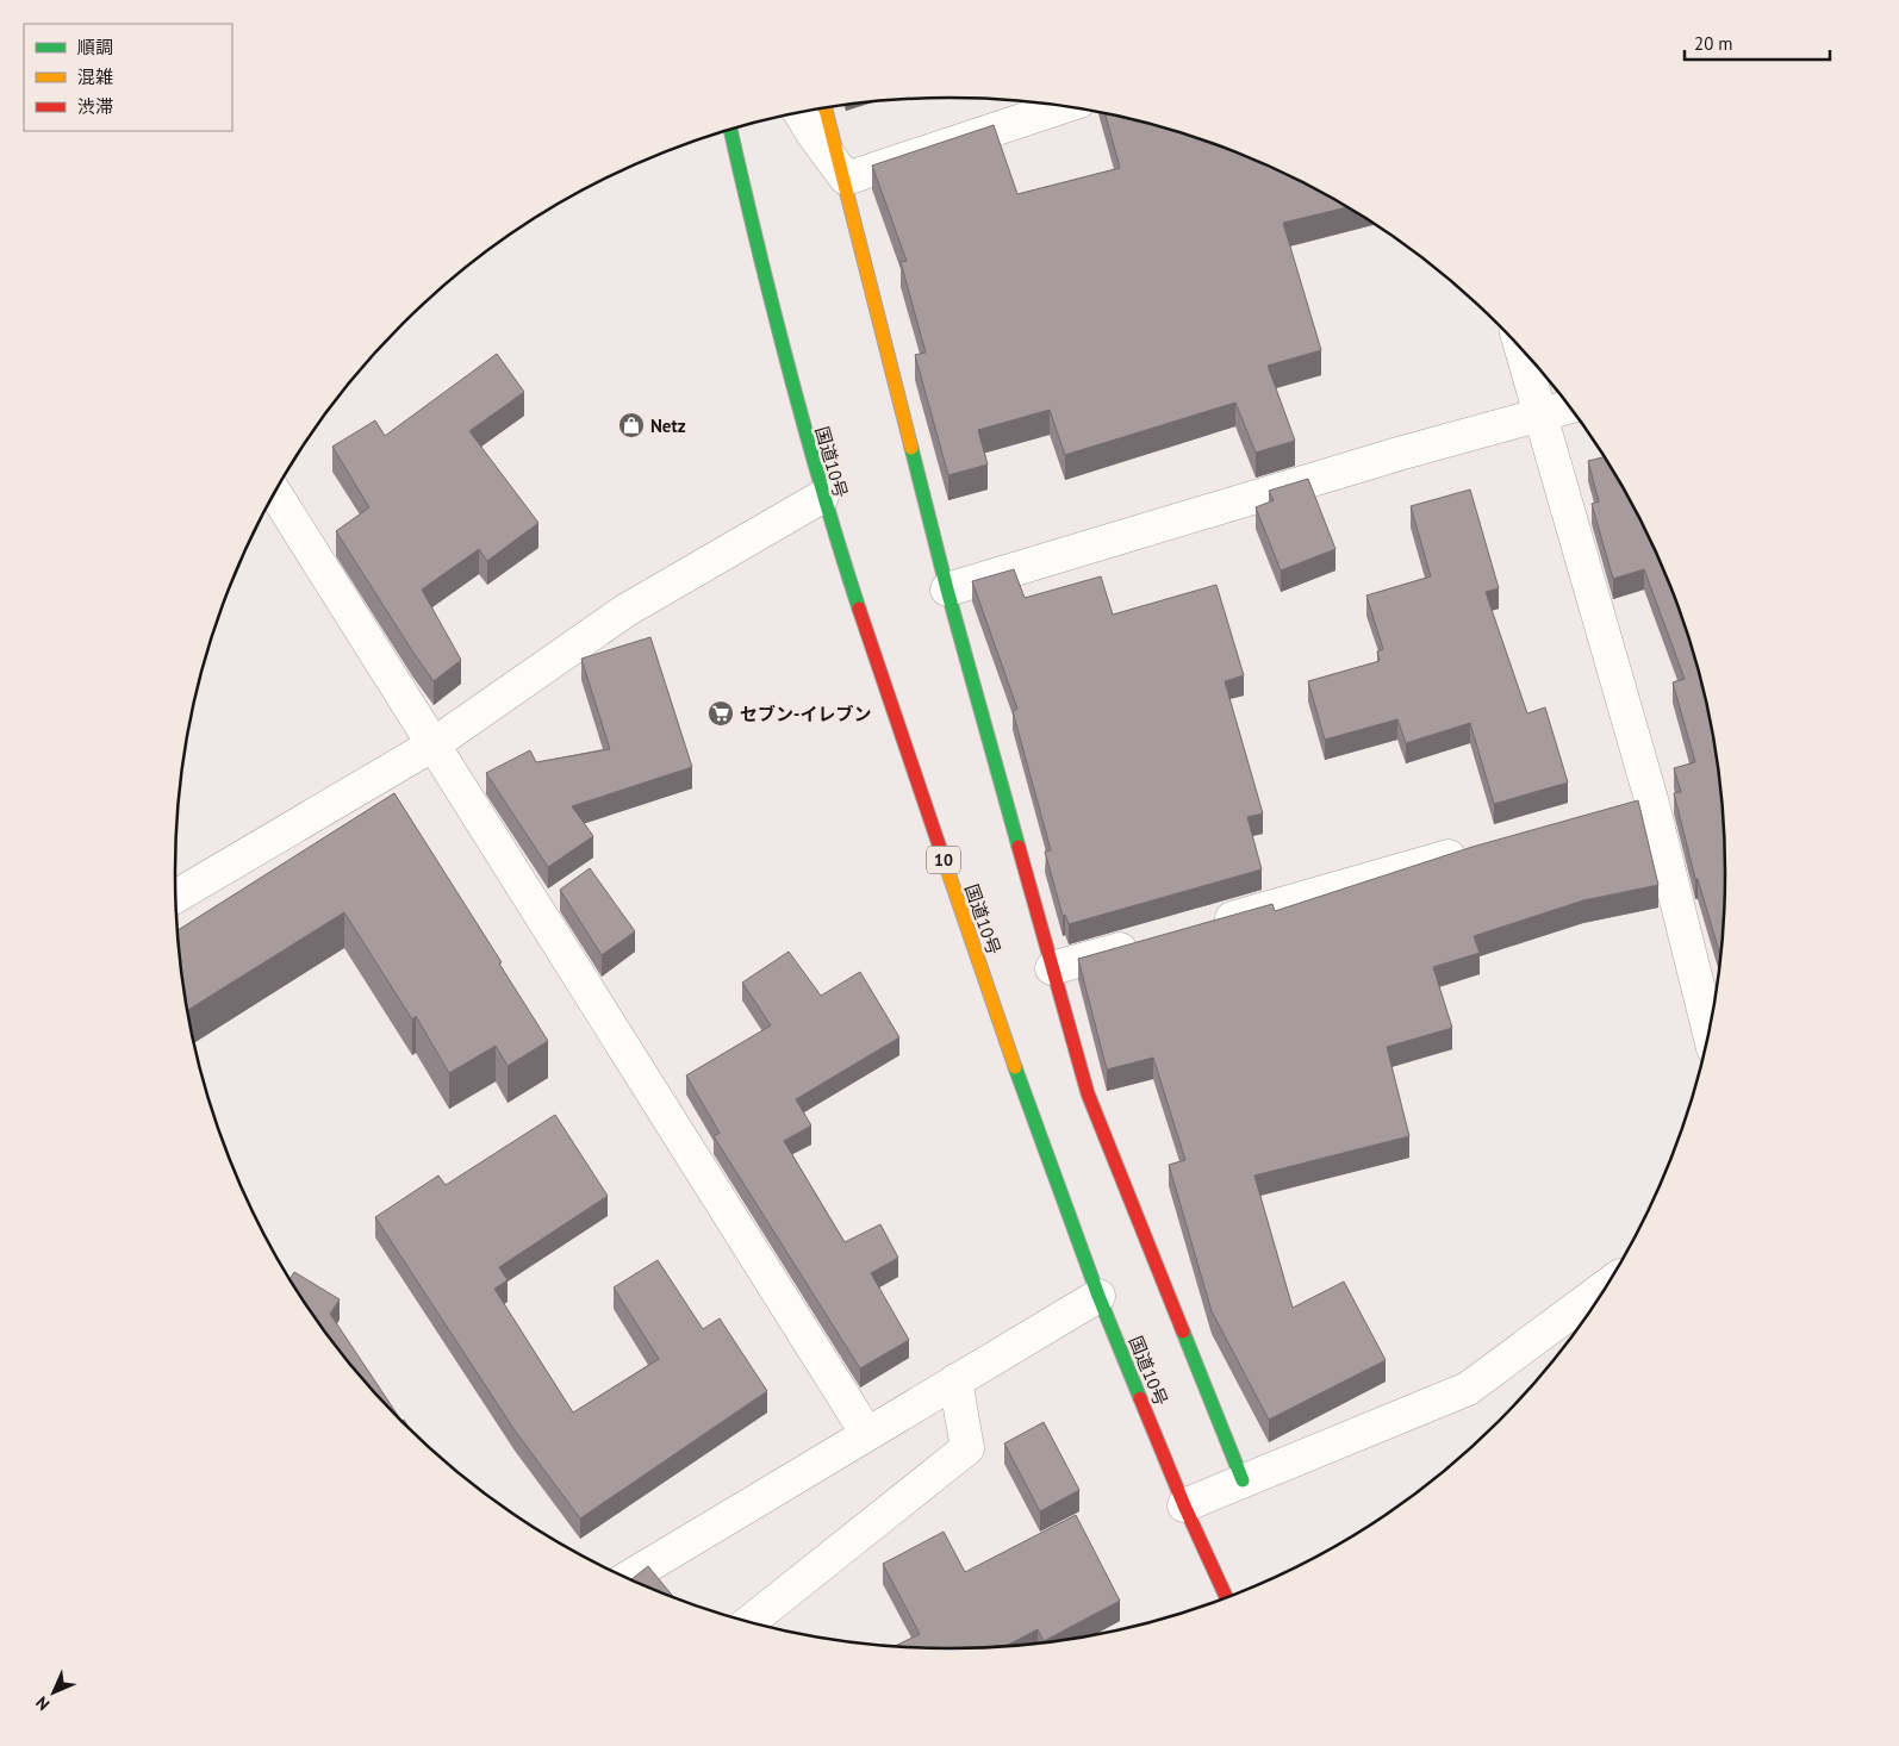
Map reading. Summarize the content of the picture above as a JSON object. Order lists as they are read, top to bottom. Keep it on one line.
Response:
{"streets":{"main road":["国道10号","10"]},"places":{"shop":["Netz"],"supermarket":["セブン-イレブン"]},"legend":["順調","混雑","渋滞"],"scale_bar":"20 m","north":"bottom left"}
